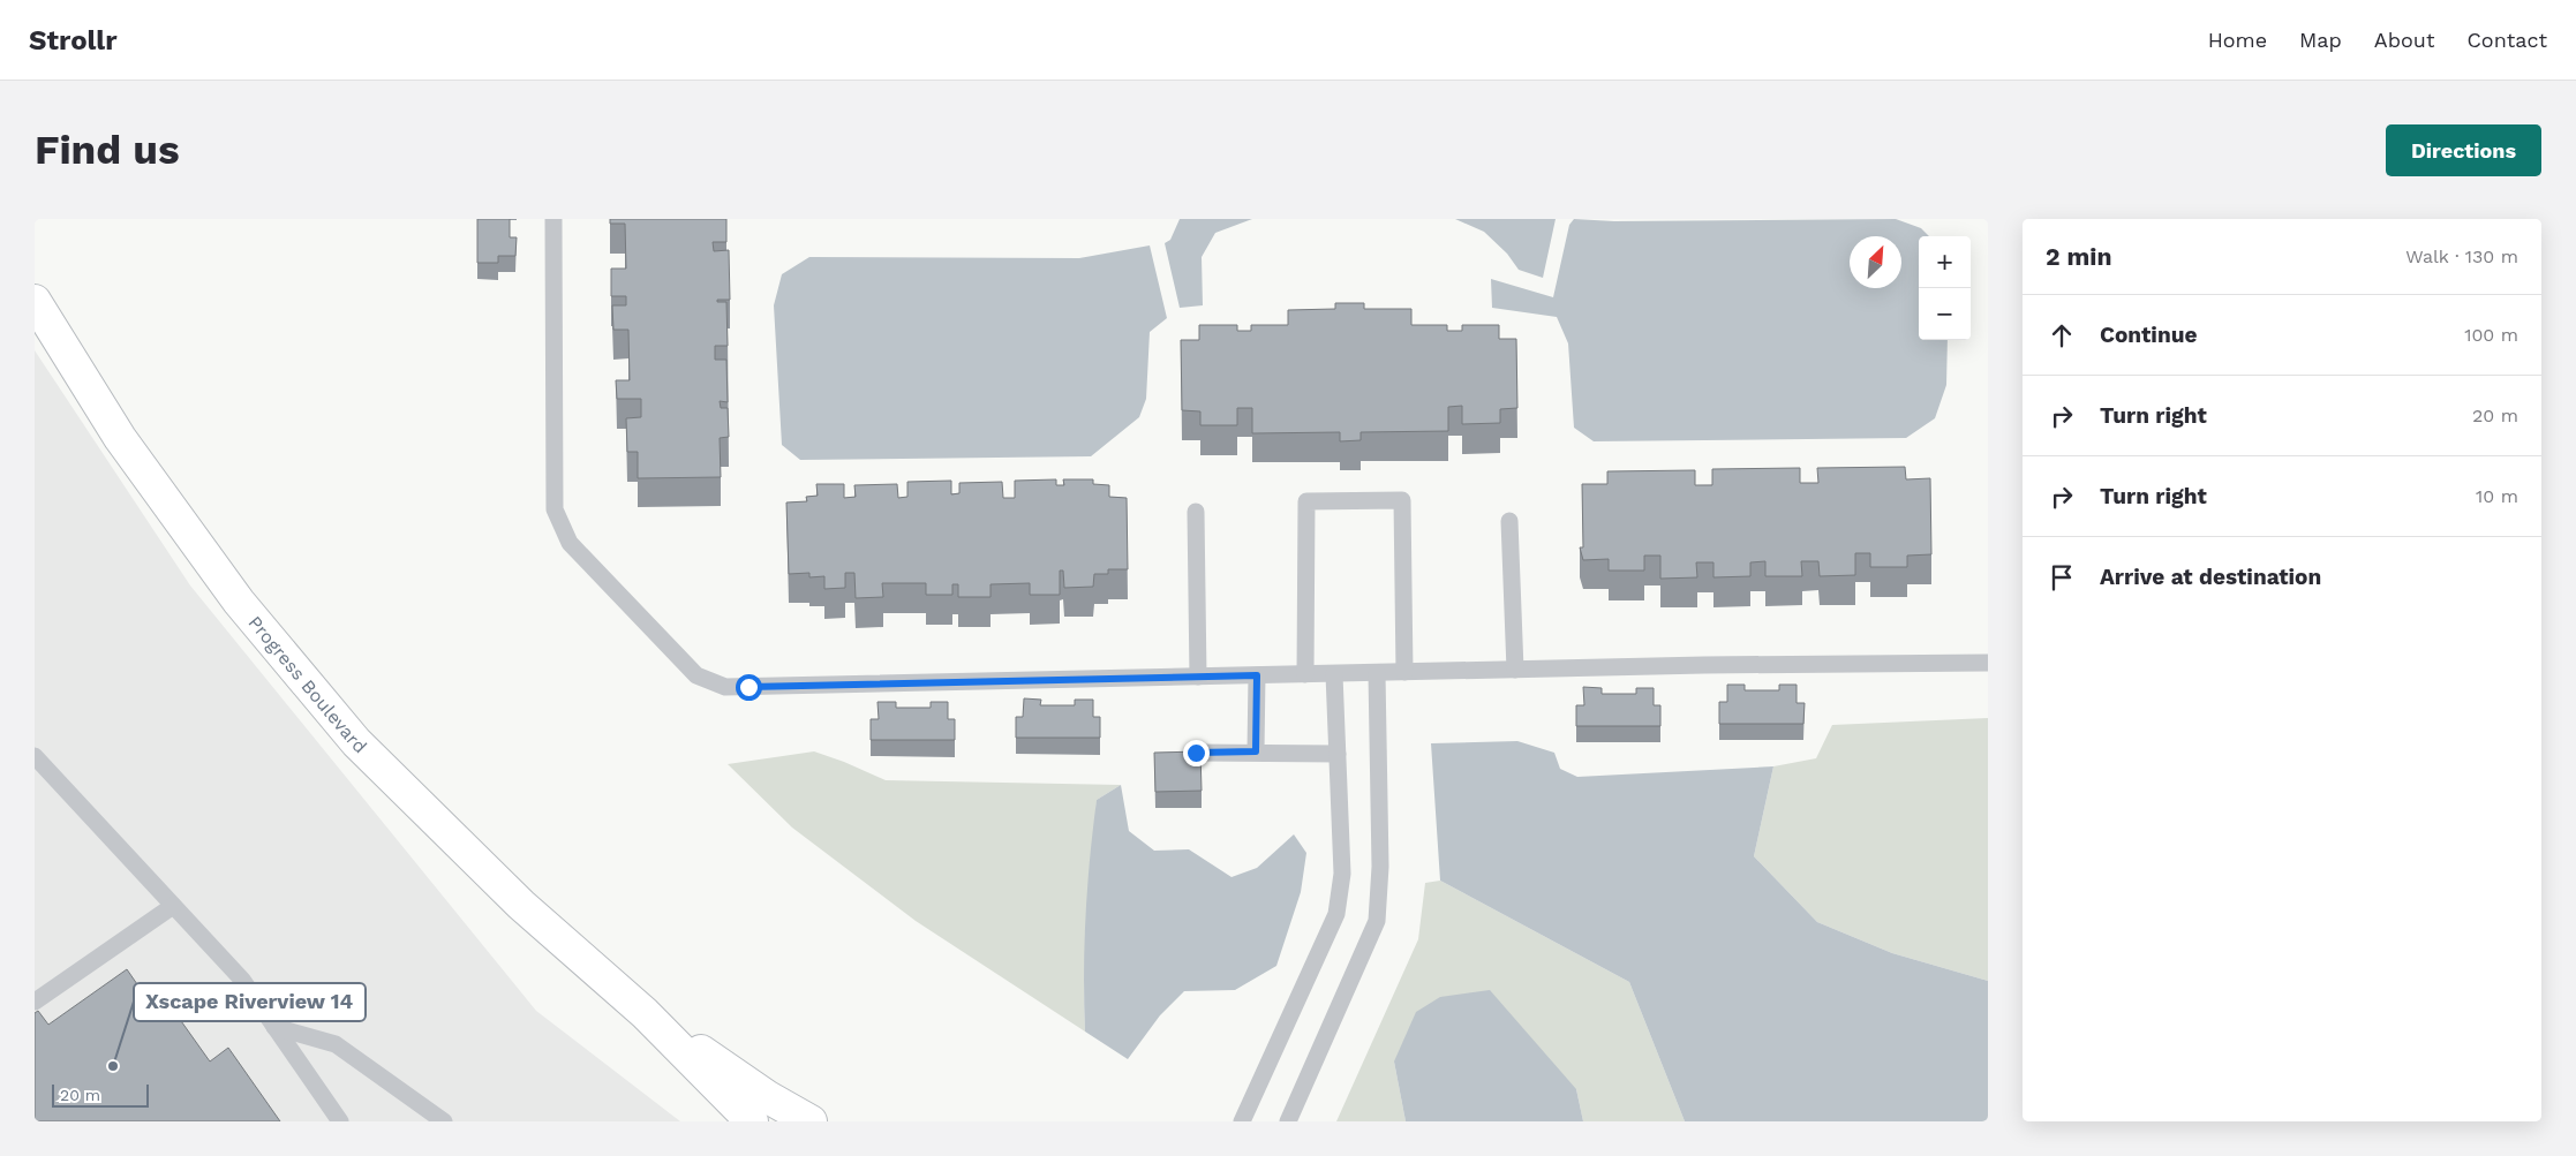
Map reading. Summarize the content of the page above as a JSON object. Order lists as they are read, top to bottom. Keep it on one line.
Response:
{"streets":{"main road":["Progress Boulevard"]},"places":["Xscape Riverview 14"],"scale_bar":"20 m","north":"top right","page":{"header":"Strollr","nav":["Home","Map","About","Contact"],"buttons":"Directions","title":"Find us","heading":["2 min","Walk · 130 m"],"map_buttons":["+","−"],"list":[["Continue","100 m"],["Turn right","20 m"],["Turn right","10 m"],"Arrive at destination"],"scale":"20 m"}}
